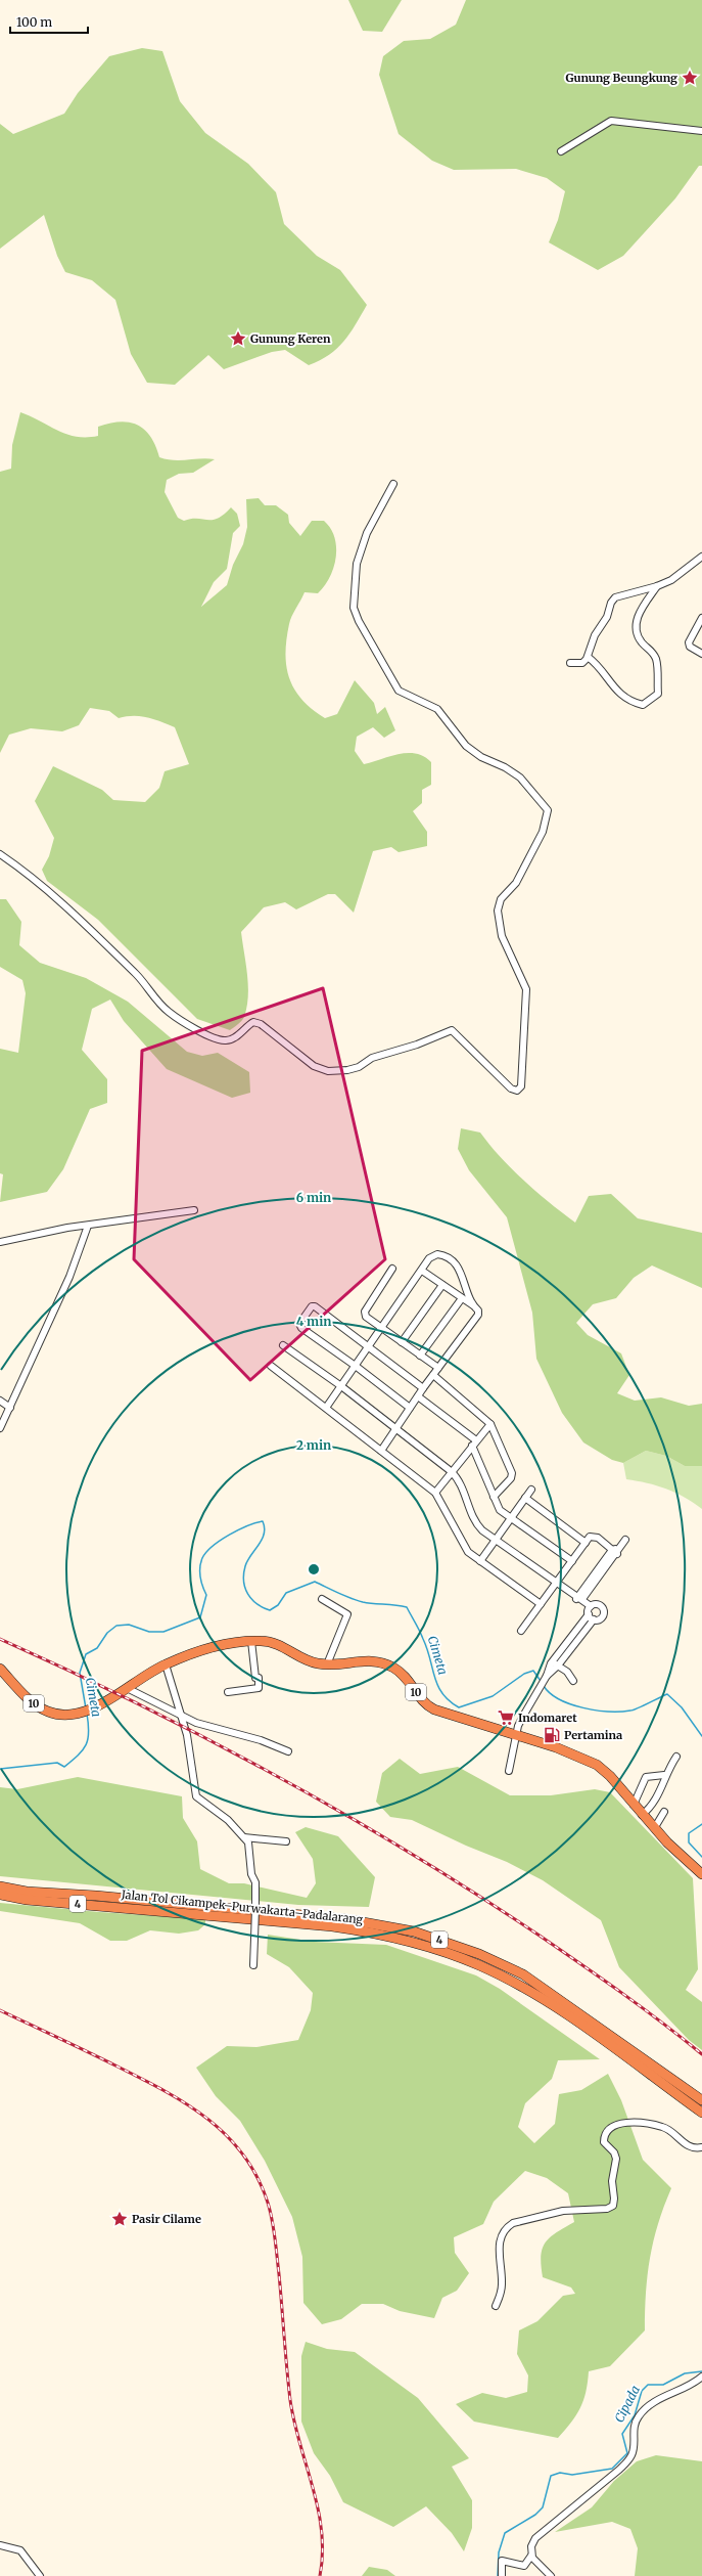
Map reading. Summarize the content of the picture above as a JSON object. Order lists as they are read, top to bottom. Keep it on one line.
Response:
{"streets":{"highway":["10","4","Jalan Tol Cikampek–Purwakarta–Padalarang"]},"water":["Cimeta","Cipada"],"places":{"place":["Gunung Beungkung","Gunung Keren","Pasir Cilame"],"supermarket":["Indomaret"],"fuel station":["Pertamina"]},"scale_bar":"100 m","rings":["6 min","4 min","2 min"]}
